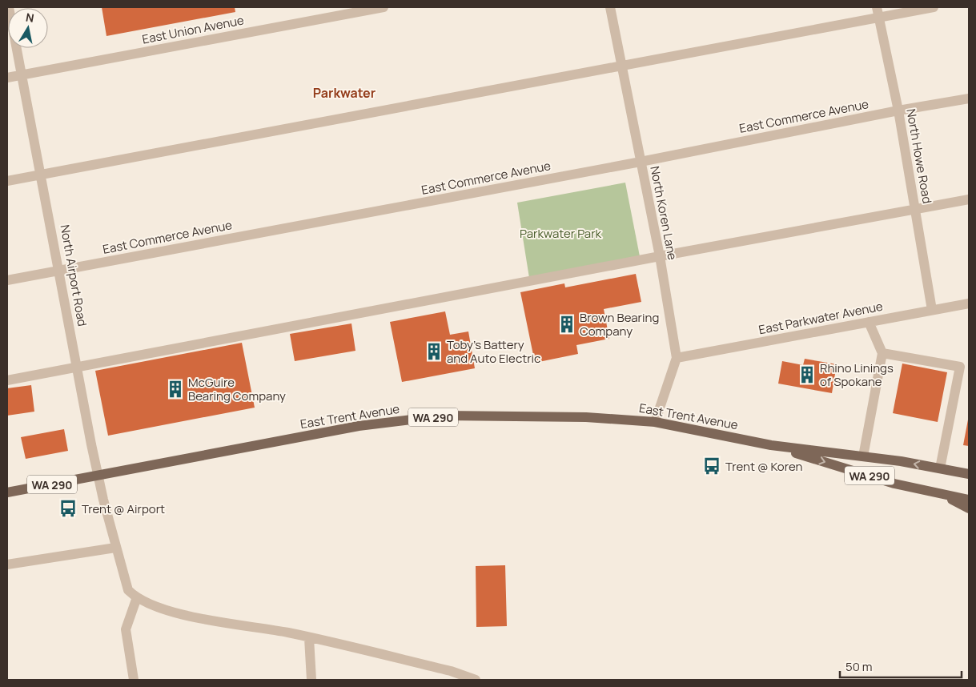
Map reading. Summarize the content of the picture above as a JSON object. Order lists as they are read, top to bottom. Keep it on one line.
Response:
{"streets":{"main road":["East Trent Avenue","WA 290"],"street":["East Union Avenue","East Commerce Avenue","North Howe Road","North Koren Lane","North Airport Road","East Parkwater Avenue"]},"crossings":[["East Union Avenue","North Airport Road"],["East Commerce Avenue","North Howe Road"],["East Commerce Avenue","North Koren Lane"],["East Commerce Avenue","North Airport Road"],["North Howe Road","East Parkwater Avenue"],["North Koren Lane","East Parkwater Avenue"],["North Koren Lane","East Trent Avenue"],["North Airport Road","East Trent Avenue"]],"districts":["Parkwater"],"parks":["Parkwater Park"],"places":{"building":["Brown Bearing Company","Toby's Battery and Auto Electric","Rhino Linings of Spokane","McGuire Bearing Company"],"bus stop":["Trent @ Koren","Trent @ Airport"]},"scale_bar":"50 m","north":"top"}
